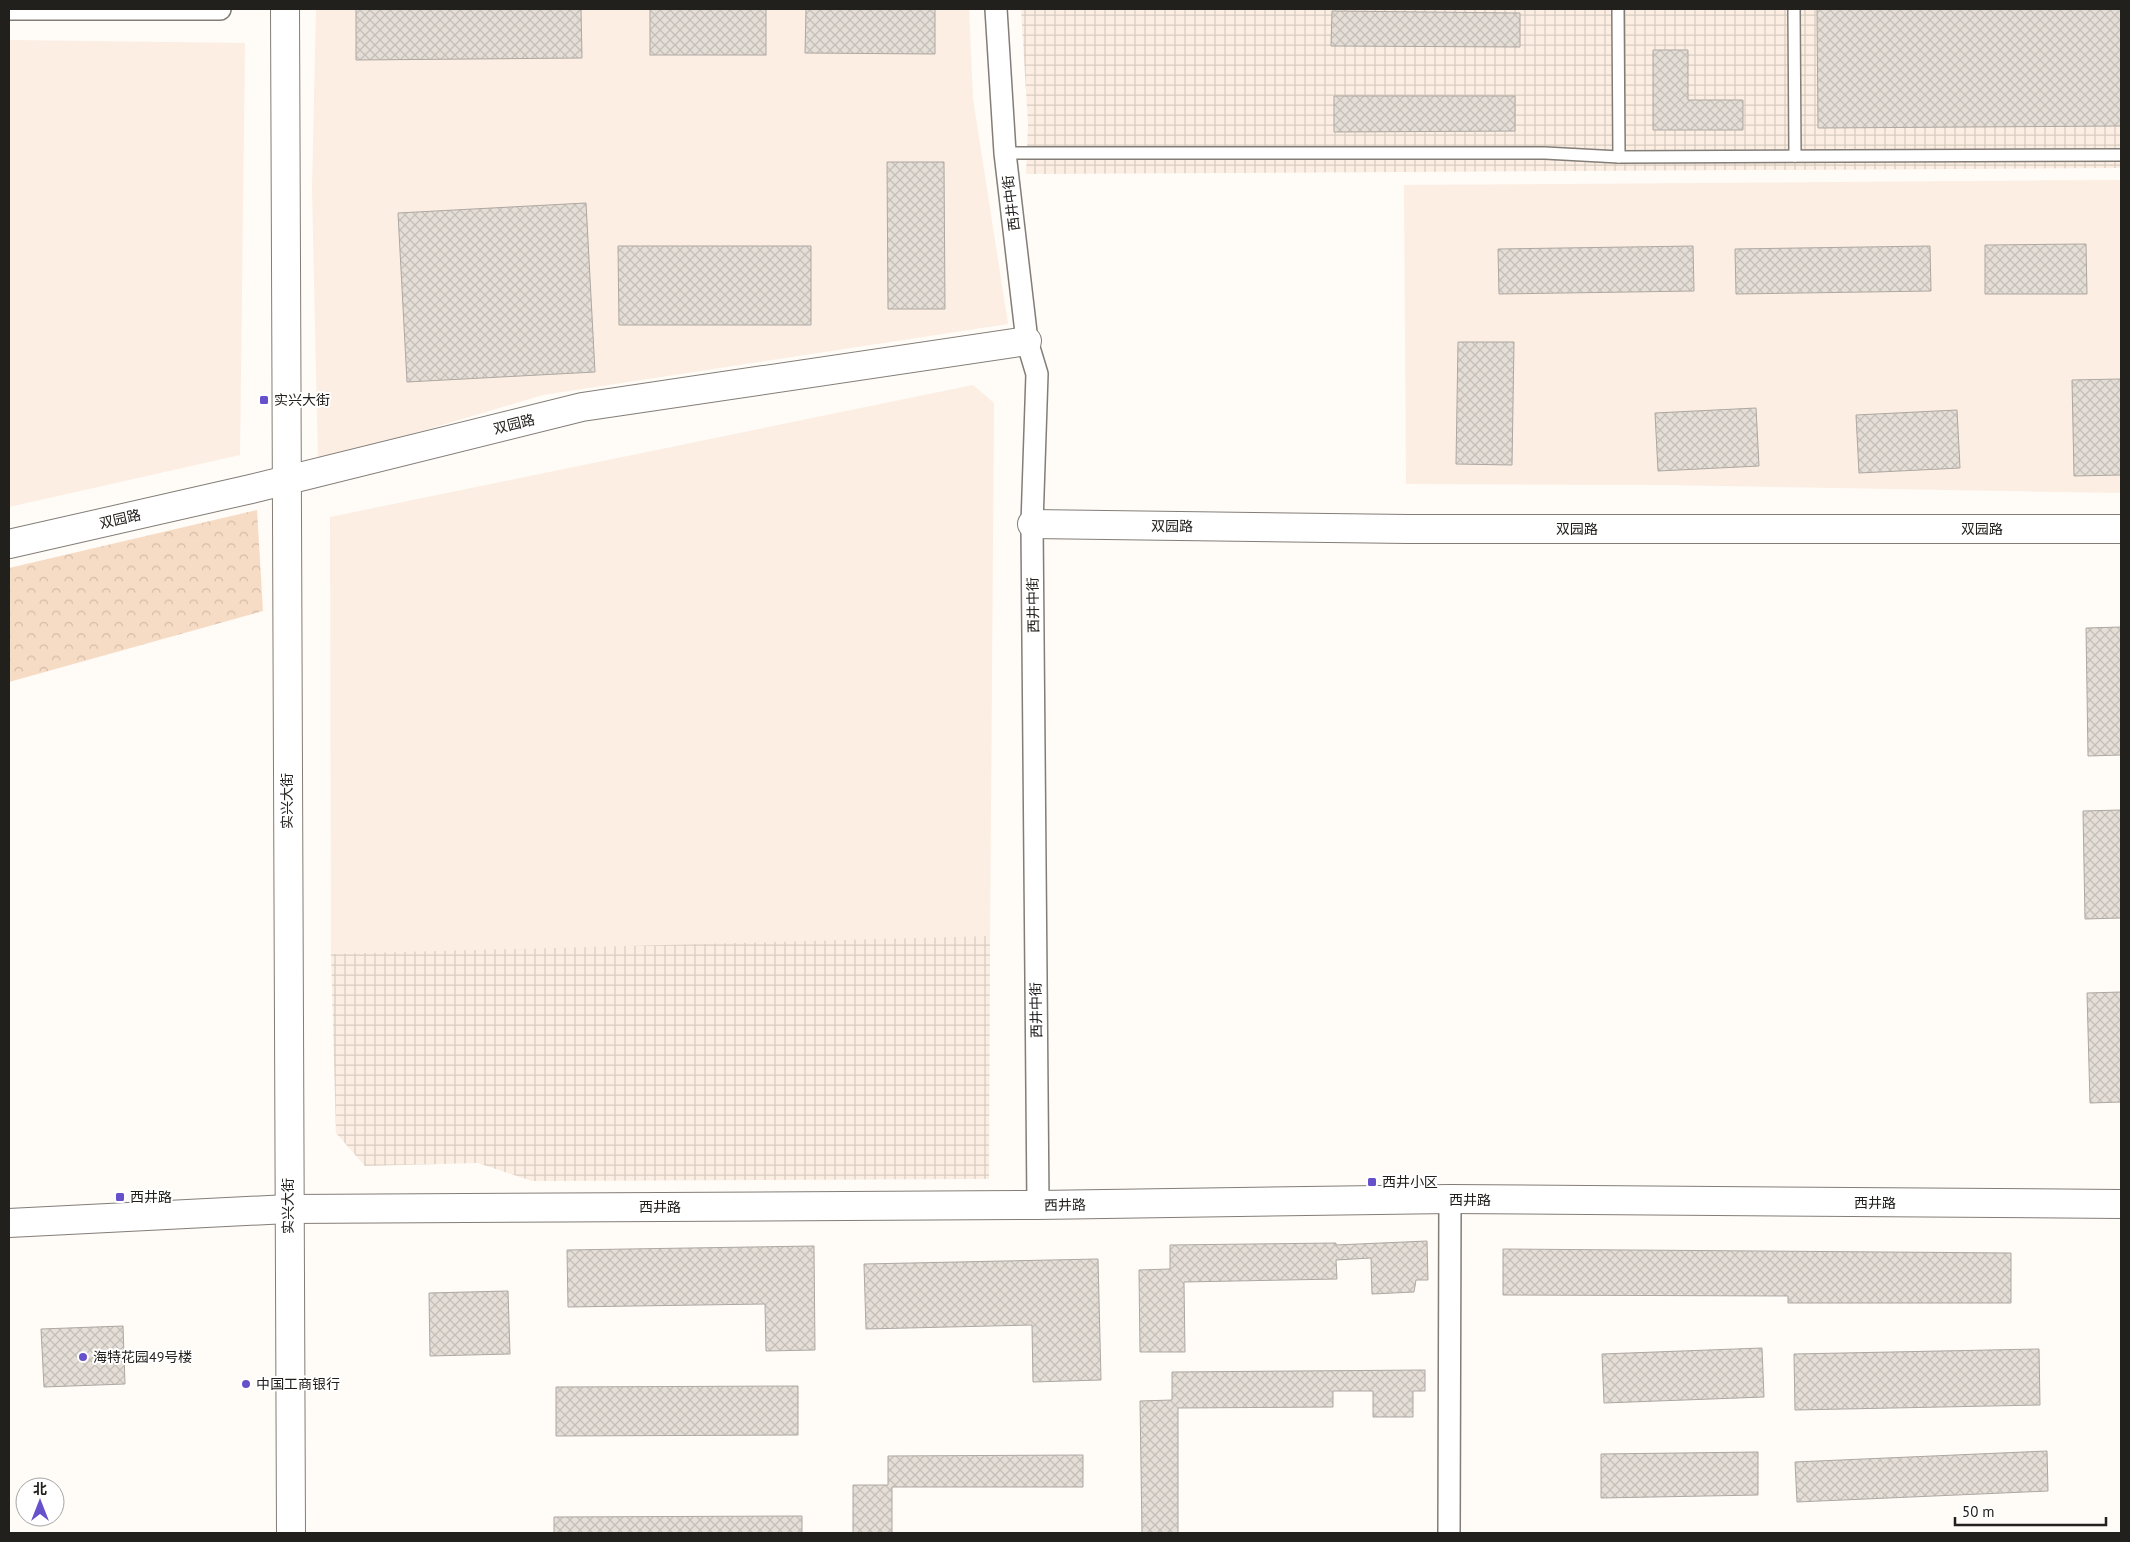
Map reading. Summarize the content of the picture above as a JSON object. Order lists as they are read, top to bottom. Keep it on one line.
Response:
{"streets":{"street":["西井中街","双园路","实兴大街","西井路"]},"crossings":[["西井中街","双园路"],["西井中街","西井路"],["双园路","实兴大街"],["实兴大街","西井路"]],"places":{"transit":["实兴大街","西井小区","西井路"],"other":["海特花园49号楼","中国工商银行"]},"scale_bar":"50 m","north":"top"}
